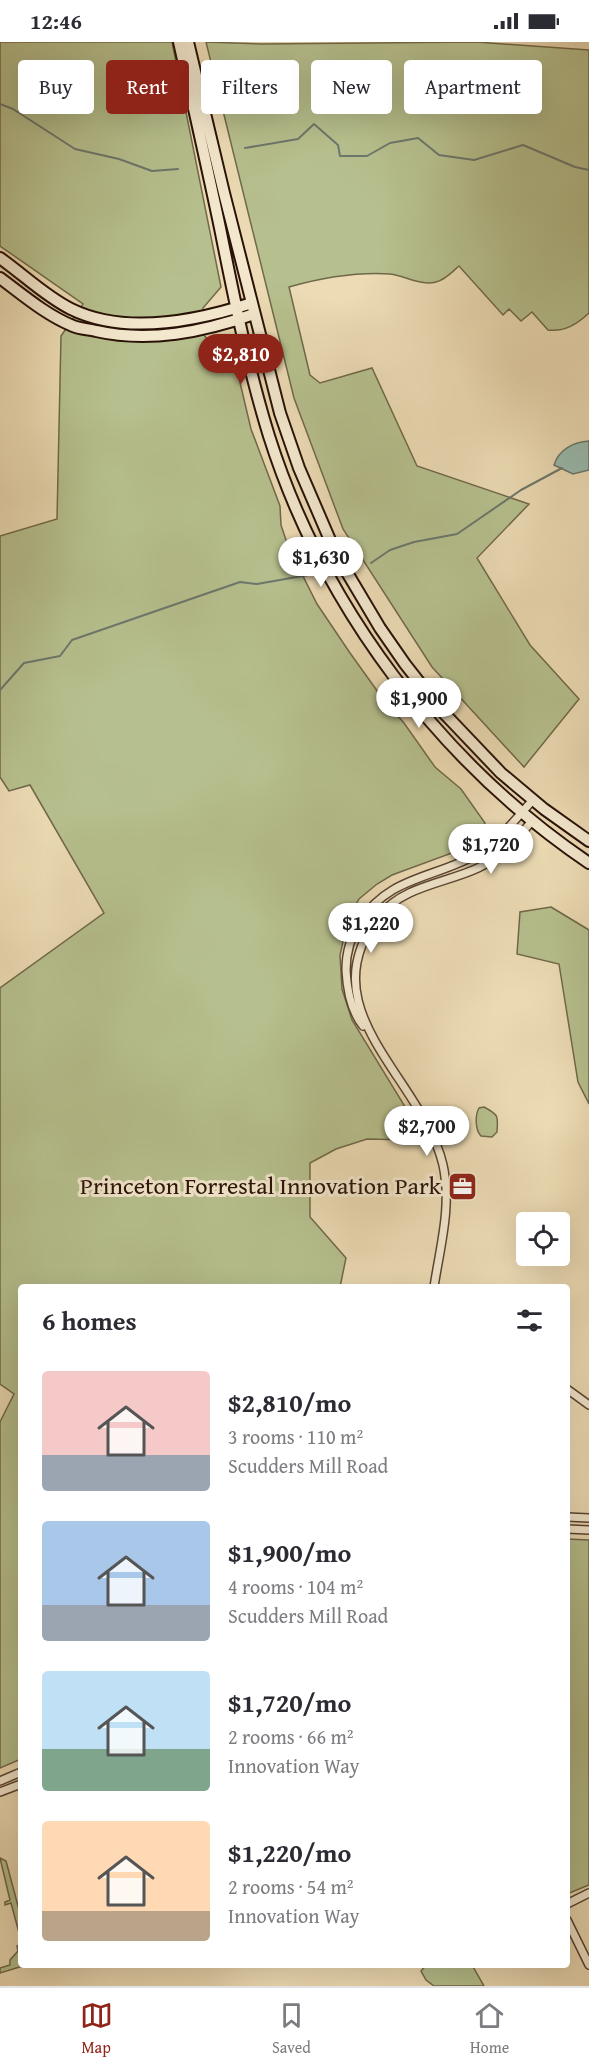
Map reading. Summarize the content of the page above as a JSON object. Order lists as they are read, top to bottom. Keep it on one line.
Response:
{"places":{"office":["Princeton Forrestal Innovation Park"]},"page":{"status":"12:46","chip":["Buy","Rent","Filters","New","Apartment"],"price":["$2,810","$1,630","$1,900","$1,720","$1,220","$2,700"],"heading":"6 homes","list":[{"name":"$2,810/mo","note":"3 rooms · 110 m² · Scudders Mill Road"},{"name":"$1,900/mo","note":"4 rooms · 104 m² · Scudders Mill Road"},{"name":"$1,720/mo","note":"2 rooms · 66 m² · Innovation Way"},{"name":"$1,220/mo","note":"2 rooms · 54 m² · Innovation Way"}],"tabs":["Map","Saved","Home"]}}
